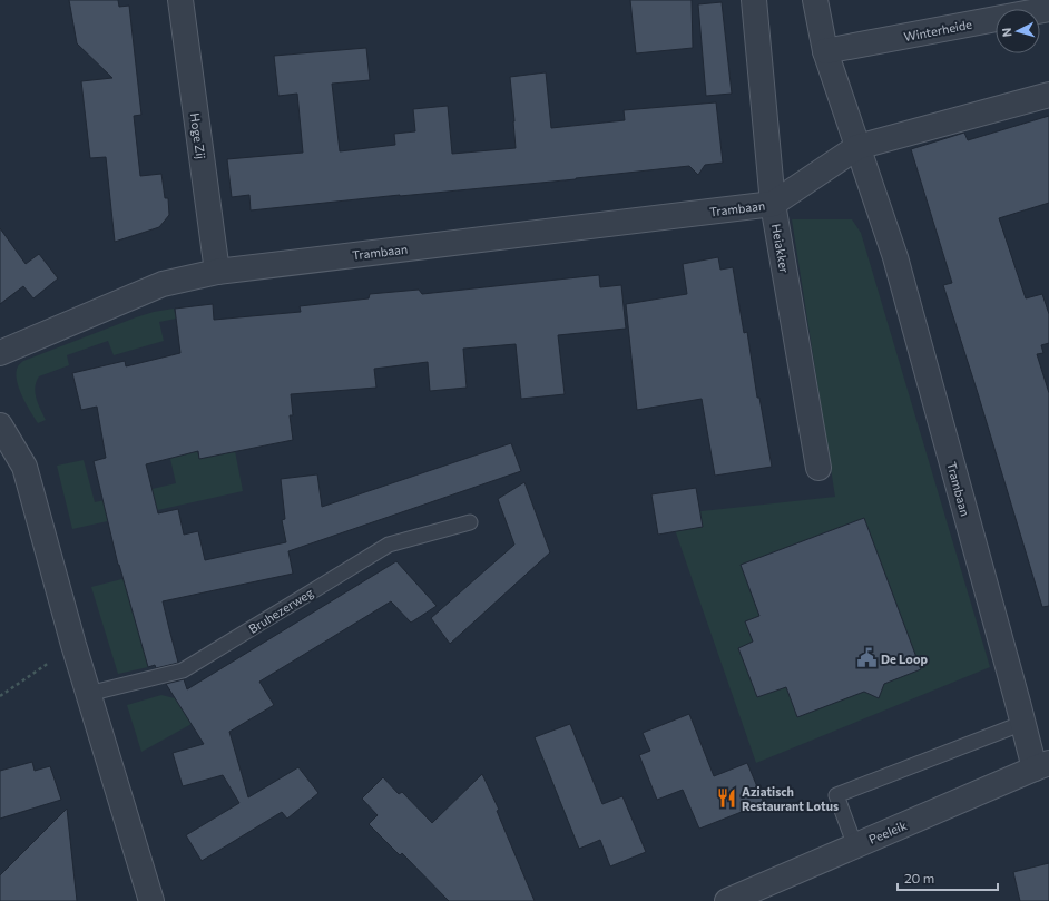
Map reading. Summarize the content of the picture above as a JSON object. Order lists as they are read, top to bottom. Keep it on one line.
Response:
{"streets":{"street":["Winterheide","Hoge Zij","Trambaan","Heiakker","Peeleik"],"lane":["Bruhezerweg"]},"crossings":[["Hoge Zij","Trambaan"],["Trambaan","Heiakker"],["Trambaan","Peeleik"]],"places":{"public building":["De Loop"],"restaurant":["Aziatisch Restaurant Lotus"]},"scale_bar":"20 m","north":"left"}
